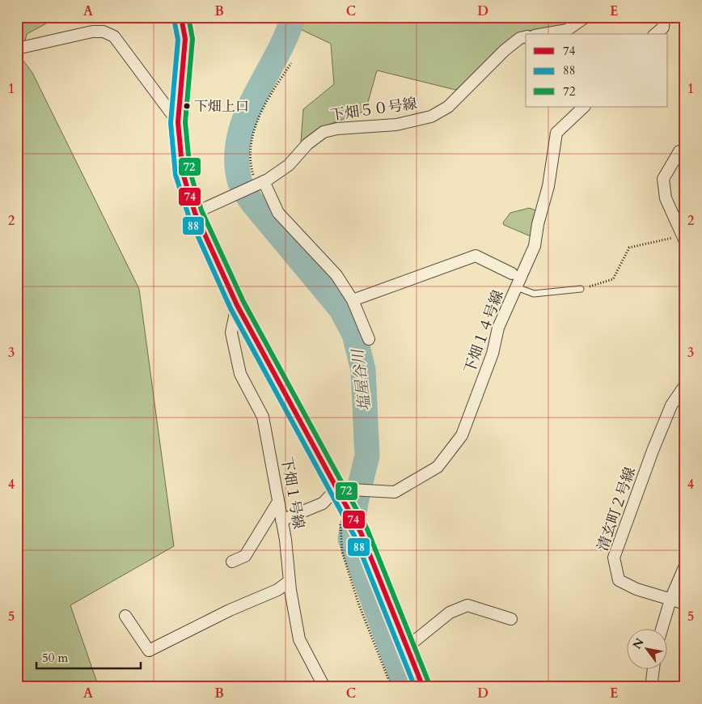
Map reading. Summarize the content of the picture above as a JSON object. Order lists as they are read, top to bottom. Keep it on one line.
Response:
{"streets":{"street":["下畑５０号線","下畑１４号線","下畑１号線","清玄町２号線"]},"water":["塩屋谷川"],"places":["下畑上口"],"lines":["transit line 74","transit line 72","transit line 88"],"legend":["74","88","72"],"scale_bar":"50 m","north":"top left","grid":{"columns":["A","B","C","D","E"],"rows":["1","2","3","4","5"]}}
